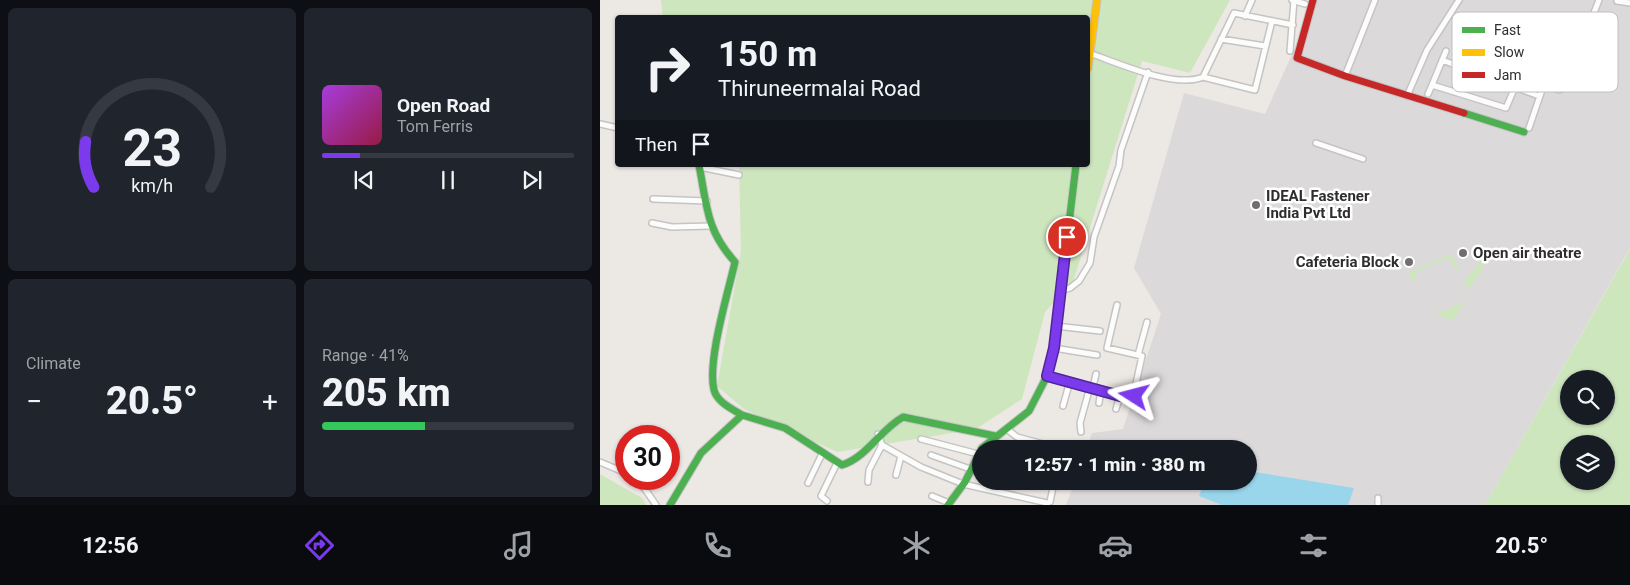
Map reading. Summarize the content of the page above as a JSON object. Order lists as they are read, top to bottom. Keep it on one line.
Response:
{"places":["IDEAL Fastener India Pvt Ltd","Open air theatre","Cafeteria Block"],"legend":["Fast","Slow","Jam"],"page":{"turn":["150 m","Thiruneermalai Road"],"song":["Open Road","Tom Ferris"],"then":"Then","tile":["Climate",["Range · 41%","205 km"]],"heat":["−","20.5°","+"],"limit":"30","trip":"12:57 · 1 min · 380 m","tabs":["12:56","20.5°"],"gauge":["23","km/h"]}}
